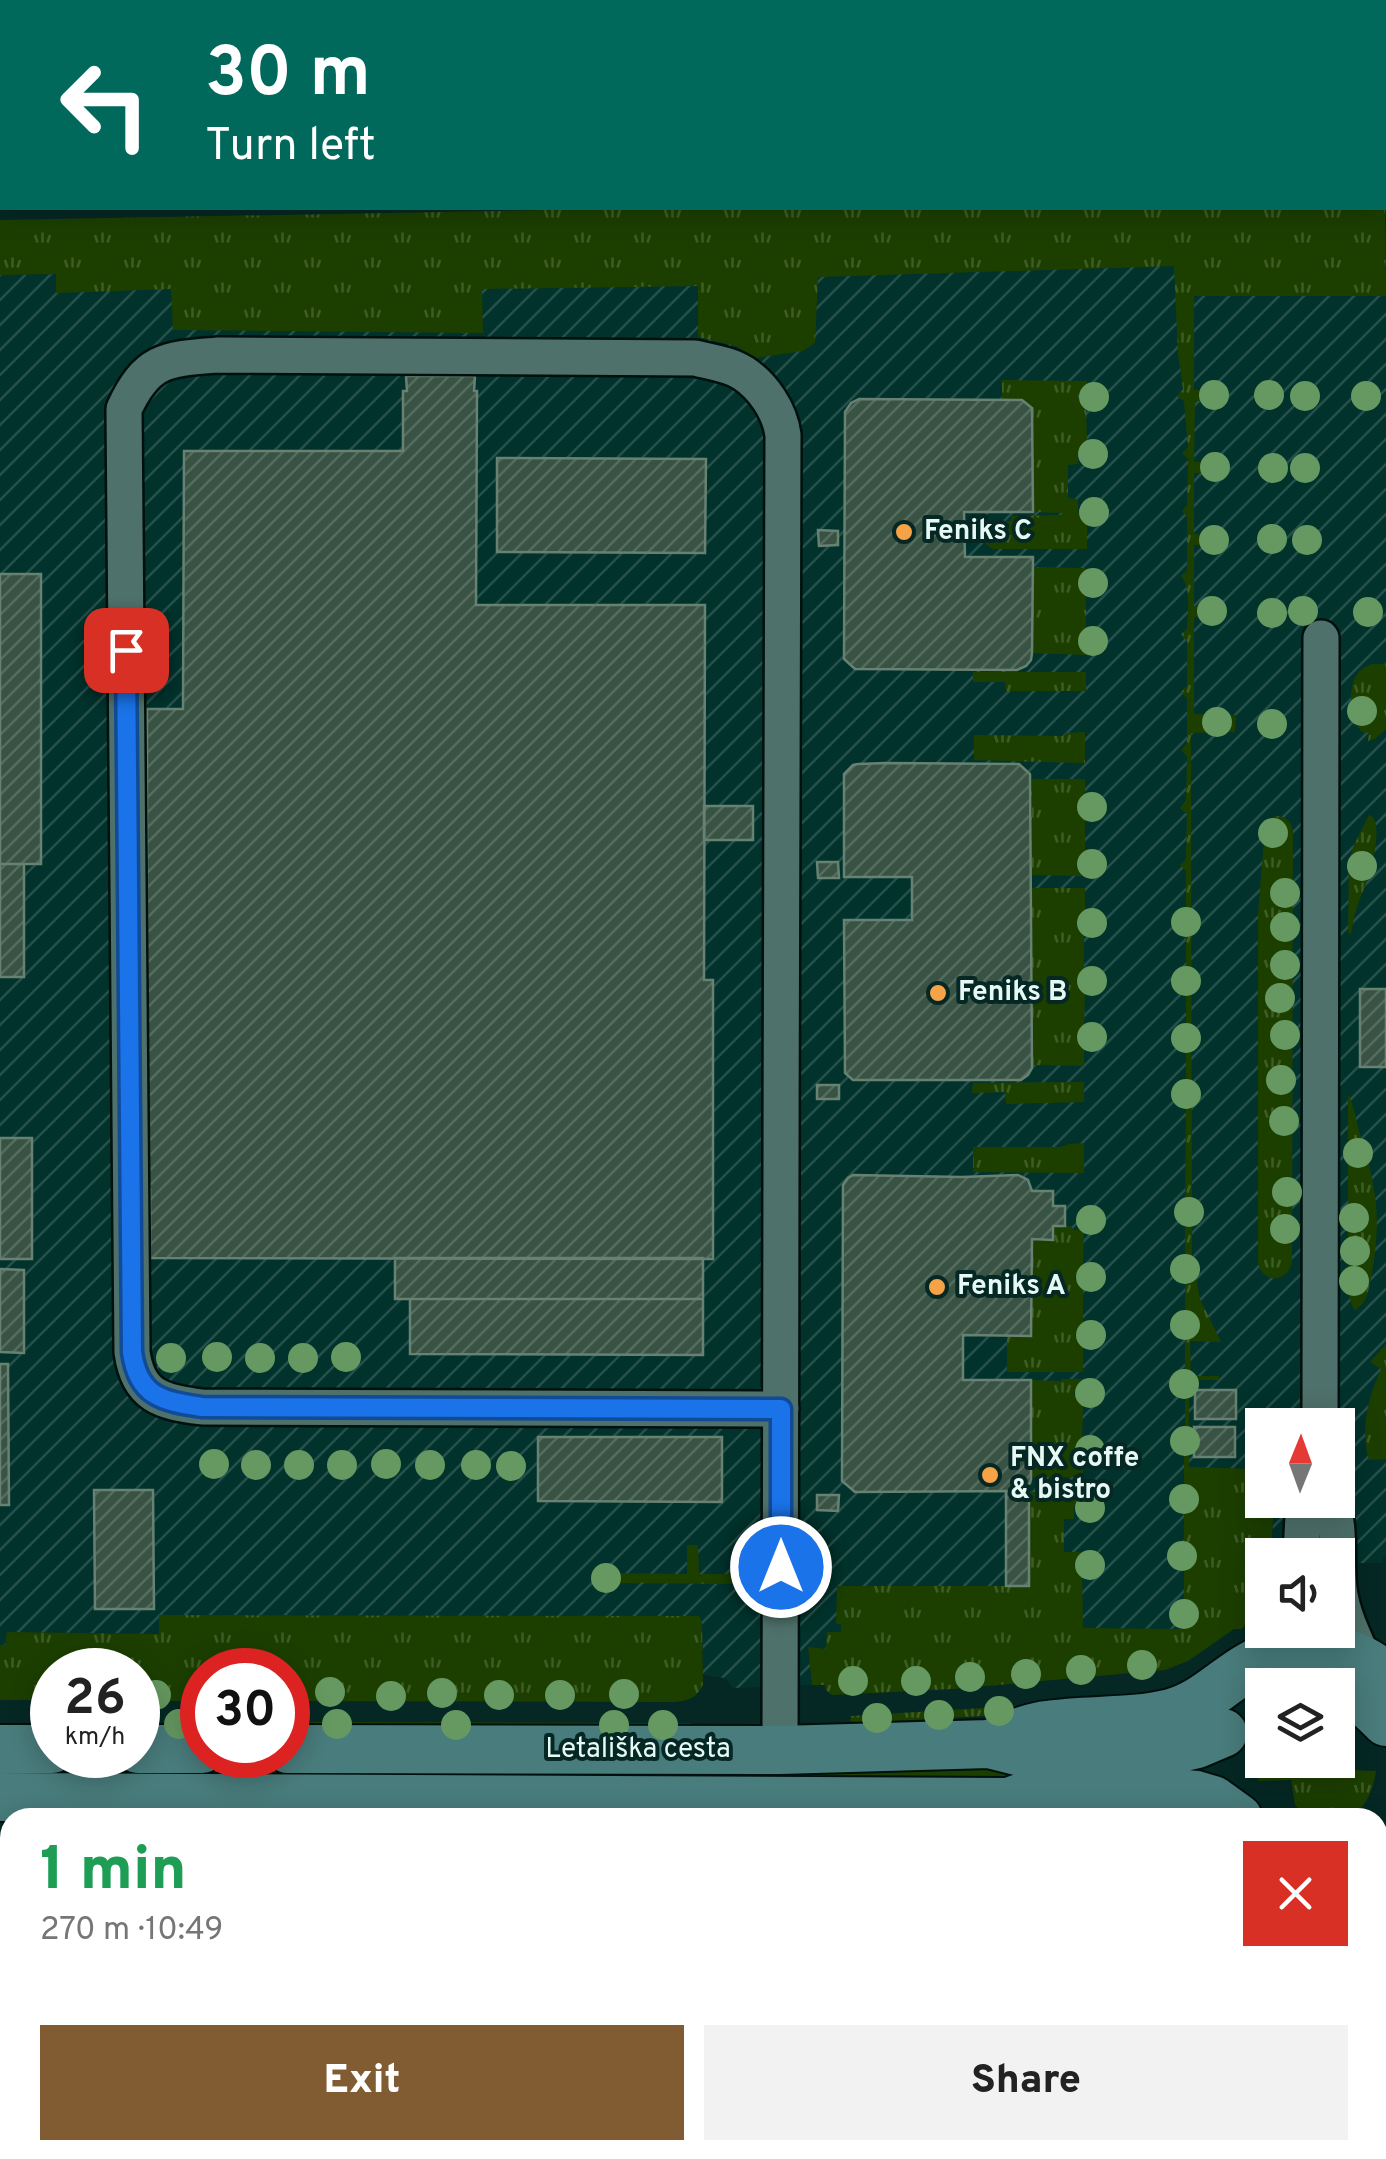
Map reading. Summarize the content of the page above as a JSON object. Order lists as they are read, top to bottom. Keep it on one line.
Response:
{"streets":{"main road":["Letališka cesta"]},"places":["Feniks C","Feniks B","Feniks A","FNX coffe & bistro"],"north":"top","page":{"turn":["30 m","Turn left"],"speed":"26 km/h","limit":"30","heading":["1 min","270 m · 10:49"],"buttons":["Exit","Share"]}}
